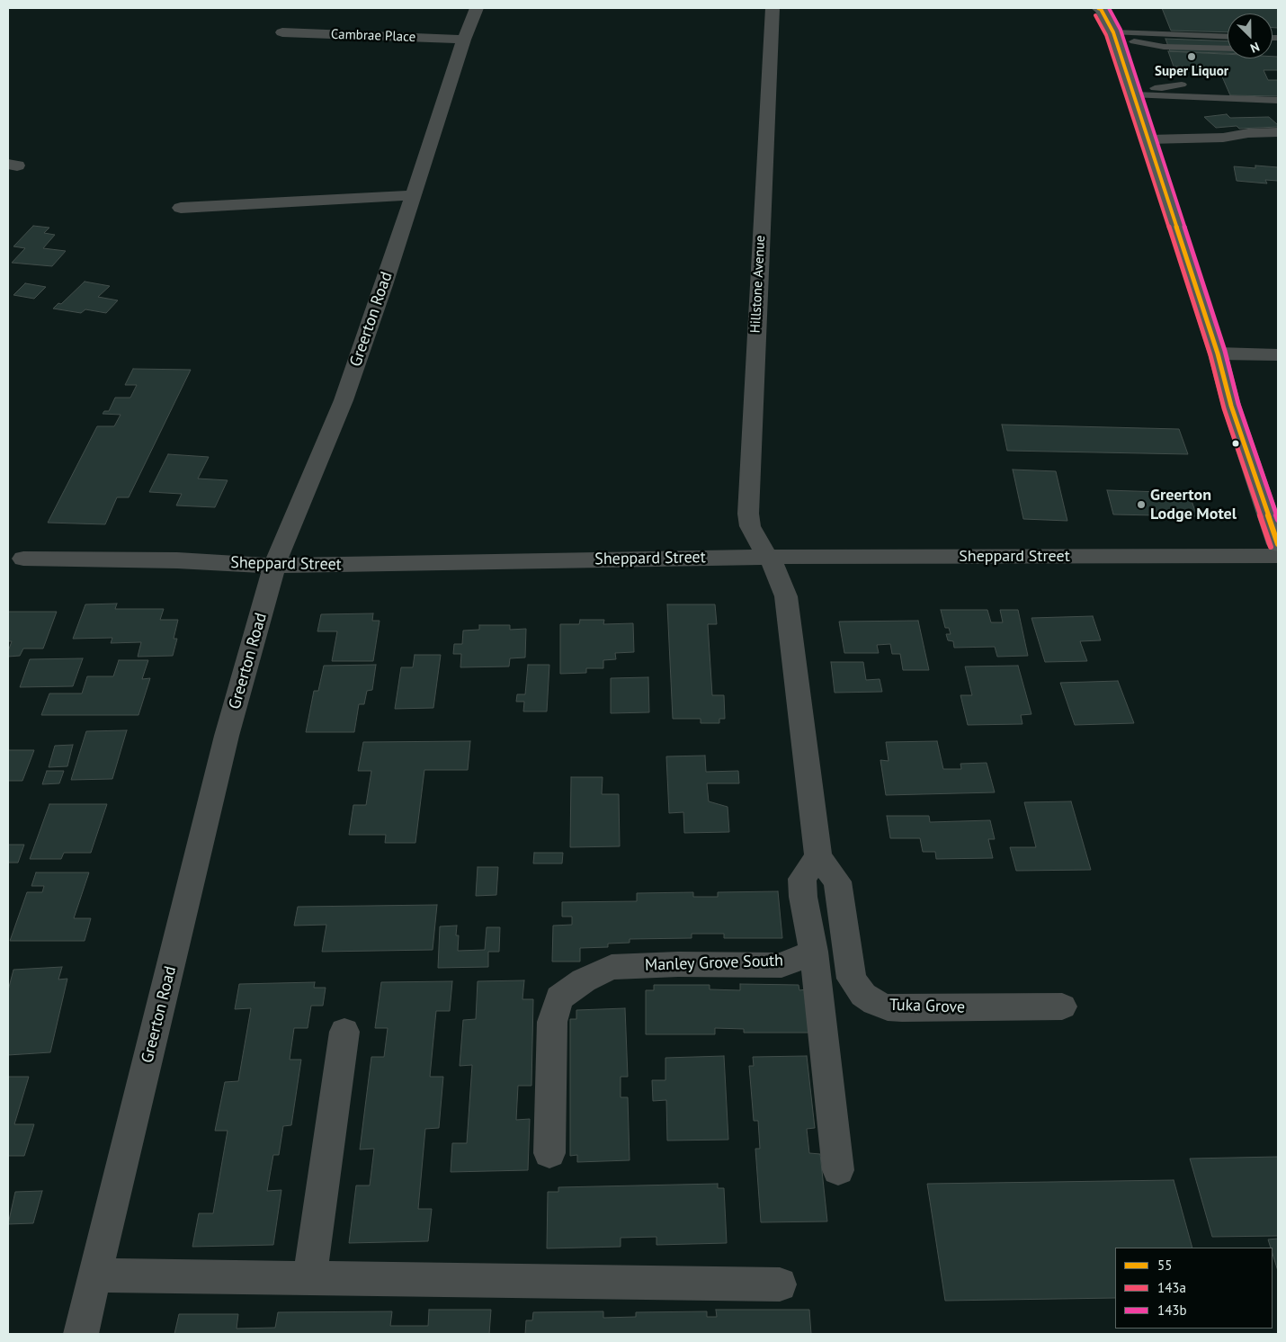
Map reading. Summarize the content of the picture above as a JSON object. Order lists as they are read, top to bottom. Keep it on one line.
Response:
{"streets":{"street":["Cambrae Place","Hillstone Avenue","Greerton Road","Sheppard Street","Manley Grove South","Tuka Grove"]},"crossings":[["Cambrae Place","Greerton Road"],["Hillstone Avenue","Sheppard Street"],["Greerton Road","Sheppard Street"]],"places":["Super Liquor","Greerton Lodge Motel"],"lines":["transit line 55","transit line 143b","transit line 143a"],"legend":["55","143a","143b"],"north":"bottom right"}
